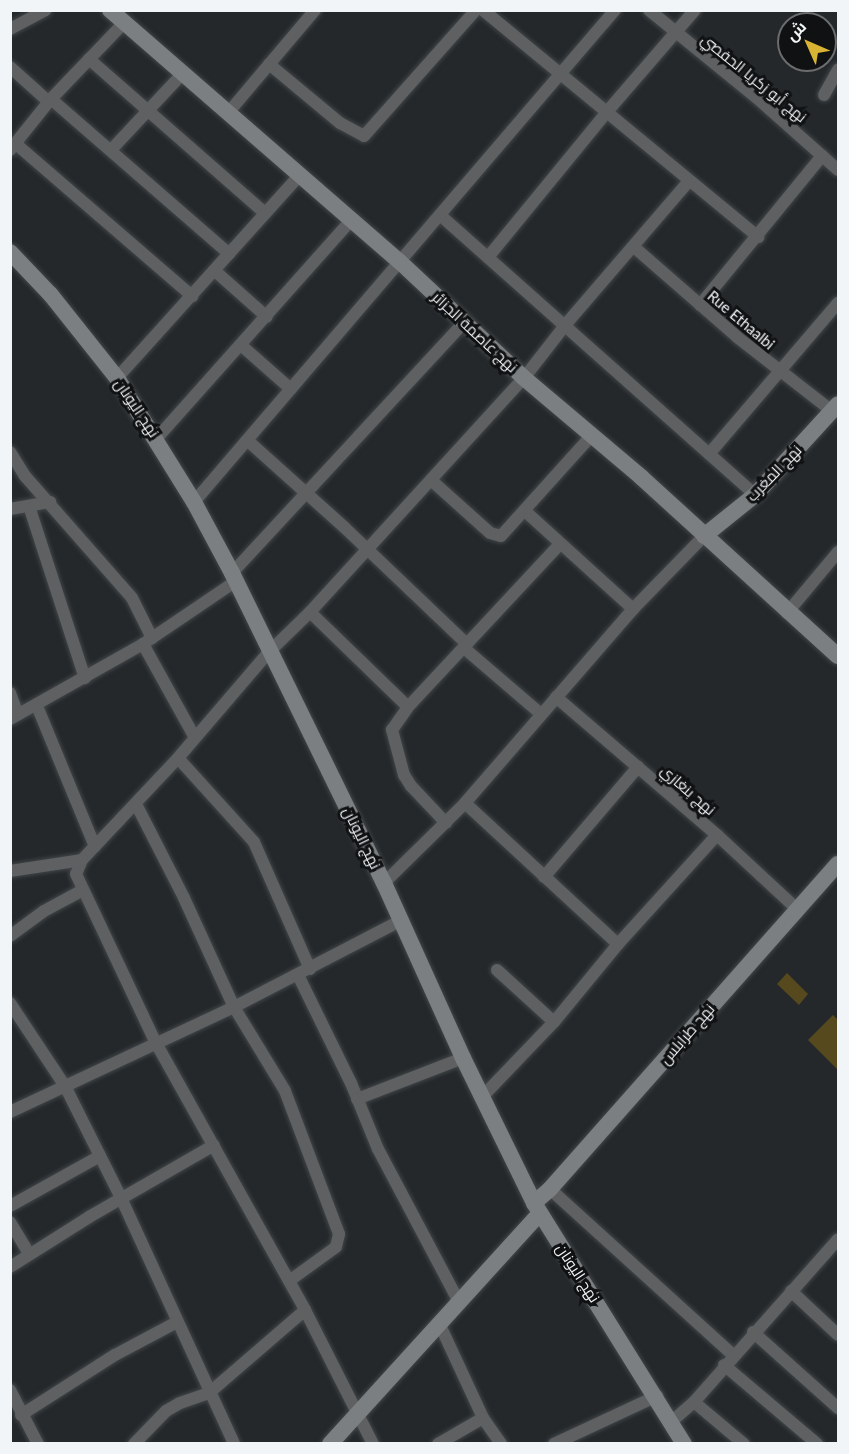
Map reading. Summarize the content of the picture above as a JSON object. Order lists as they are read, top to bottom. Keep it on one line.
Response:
{"streets":{"street":["نهج أبو زكريا الحفصي","Rue Ethaalbi","نهج عاصمة الجزائر","نهج اليونان","نهج المغرب","نهج بنغازي","نهج طرابلس"]},"crossings":[["Rue Ethaalbi","نهج المغرب"],["نهج عاصمة الجزائر","نهج المغرب"],["نهج اليونان","نهج طرابلس"],["نهج بنغازي","نهج طرابلس"]],"north":"top left"}
